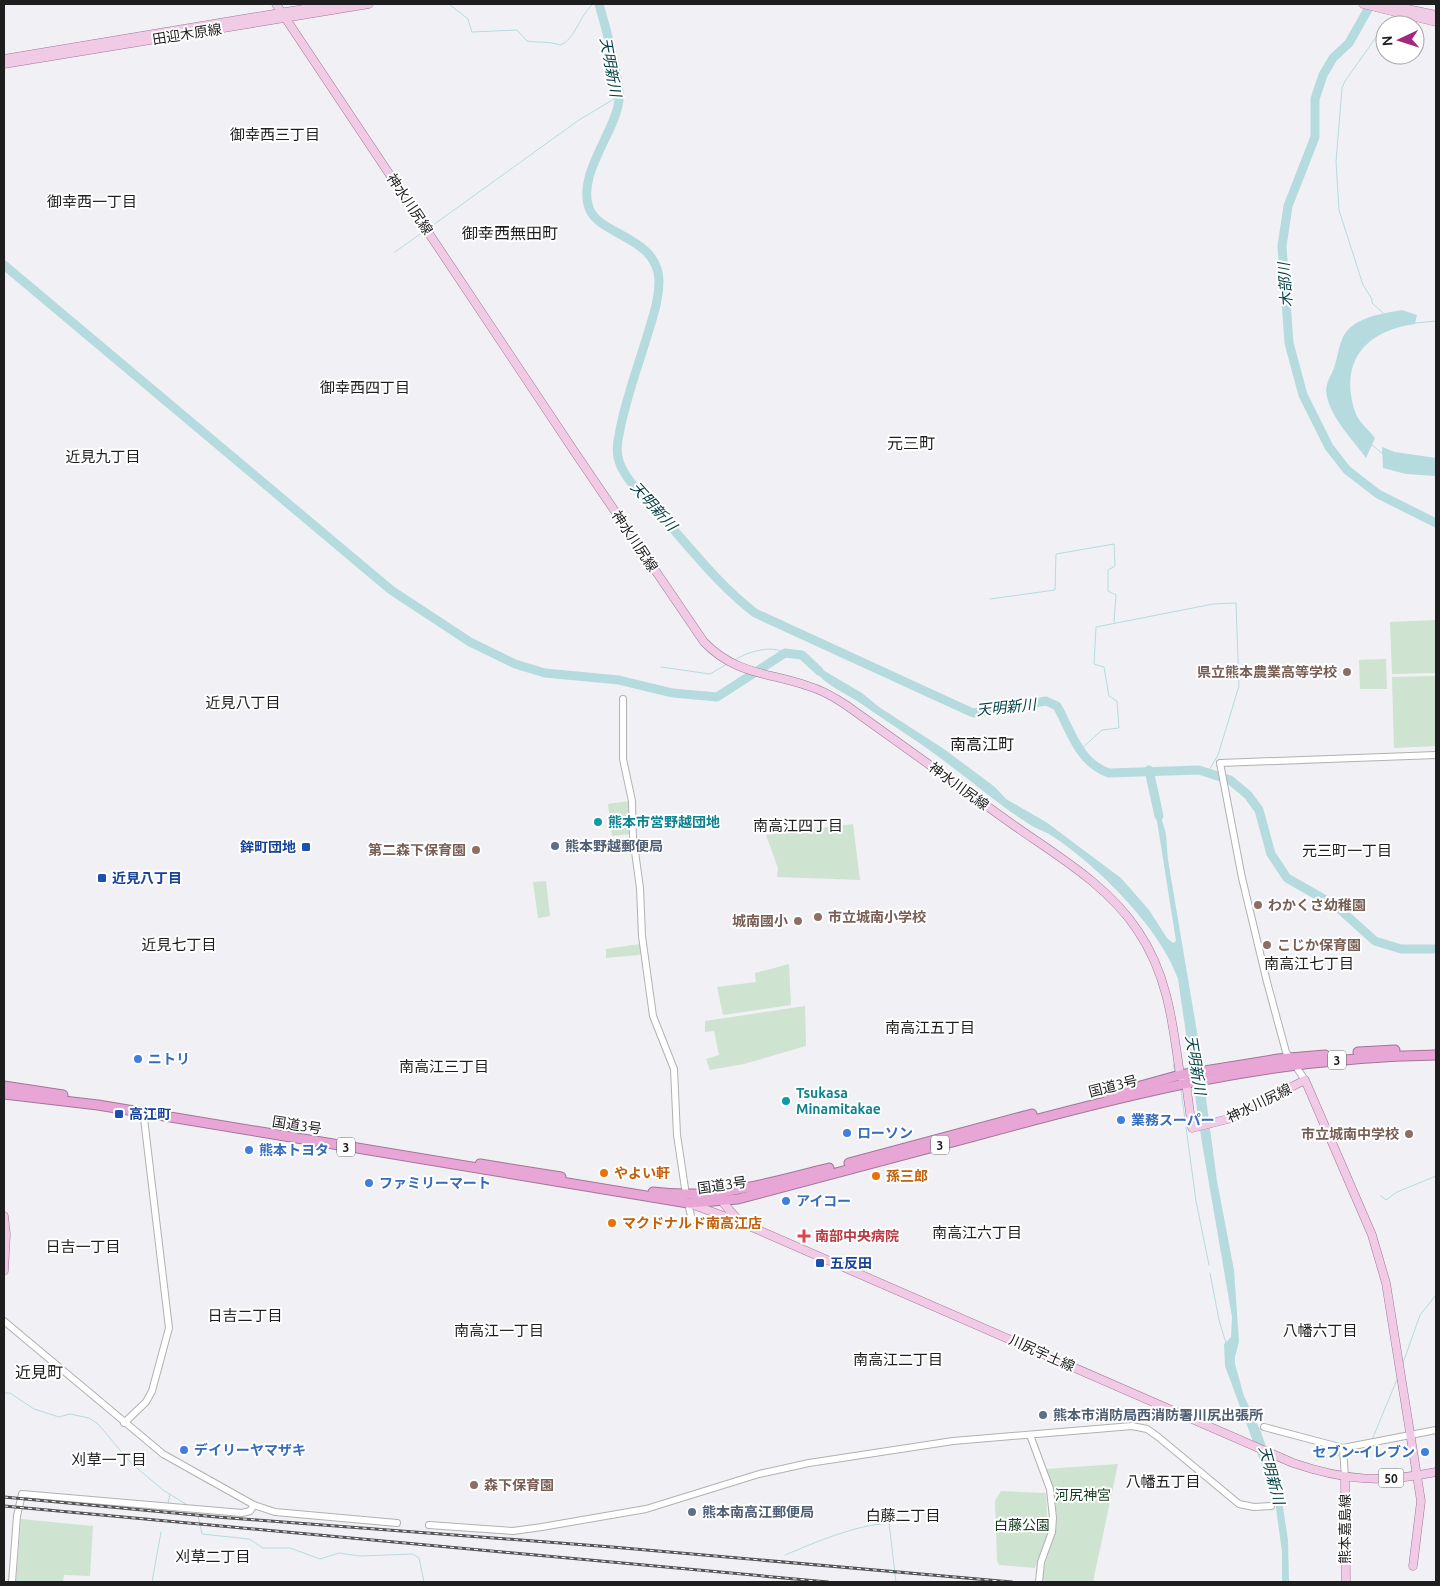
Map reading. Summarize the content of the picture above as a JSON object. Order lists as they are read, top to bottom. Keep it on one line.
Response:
{"streets":{"highway":["3","国道3号"],"main road":["田迎木原線","神水川尻線","川尻宇土線","50","熊本嘉島線"]},"crossings":[["田迎木原線","神水川尻線"],["神水川尻線","国道3号"],["神水川尻線","熊本嘉島線"],["国道3号","川尻宇土線"],["川尻宇土線","熊本嘉島線"]],"districts":["御幸西三丁目","御幸西一丁目","御幸西無田町","御幸西四丁目","元三町","近見九丁目","近見八丁目","南高江町","南高江四丁目","元三町一丁目","近見七丁目","南高江七丁目","南高江五丁目","南高江三丁目","南高江六丁目","日吉一丁目","日吉二丁目","南高江一丁目","八幡六丁目","南高江二丁目","近見町","刈草一丁目","八幡五丁目","白藤二丁目","刈草二丁目"],"water":["天明新川","木部川"],"parks":["河尻神宮","白藤公園"],"places":{"other":["県立熊本農業高等学校","熊本市営野越団地","熊本野越郵便局","第二森下保育園","わかくさ幼稚園","市立城南小学校","城南國小","こじか保育園","ニトリ","Tsukasa Minamitakae","業務スーパー","ローソン","市立城南中学校","熊本トヨタ","やよい軒","孫三郎","ファミリーマート","アイコー","マクドナルド南高江店","熊本市消防局西消防署川尻出張所","デイリーヤマザキ","セブン-イレブン","森下保育園","熊本南高江郵便局"],"transit":["鉾町団地","近見八丁目","高江町","五反田"],"health":["南部中央病院"]},"north":"left"}
